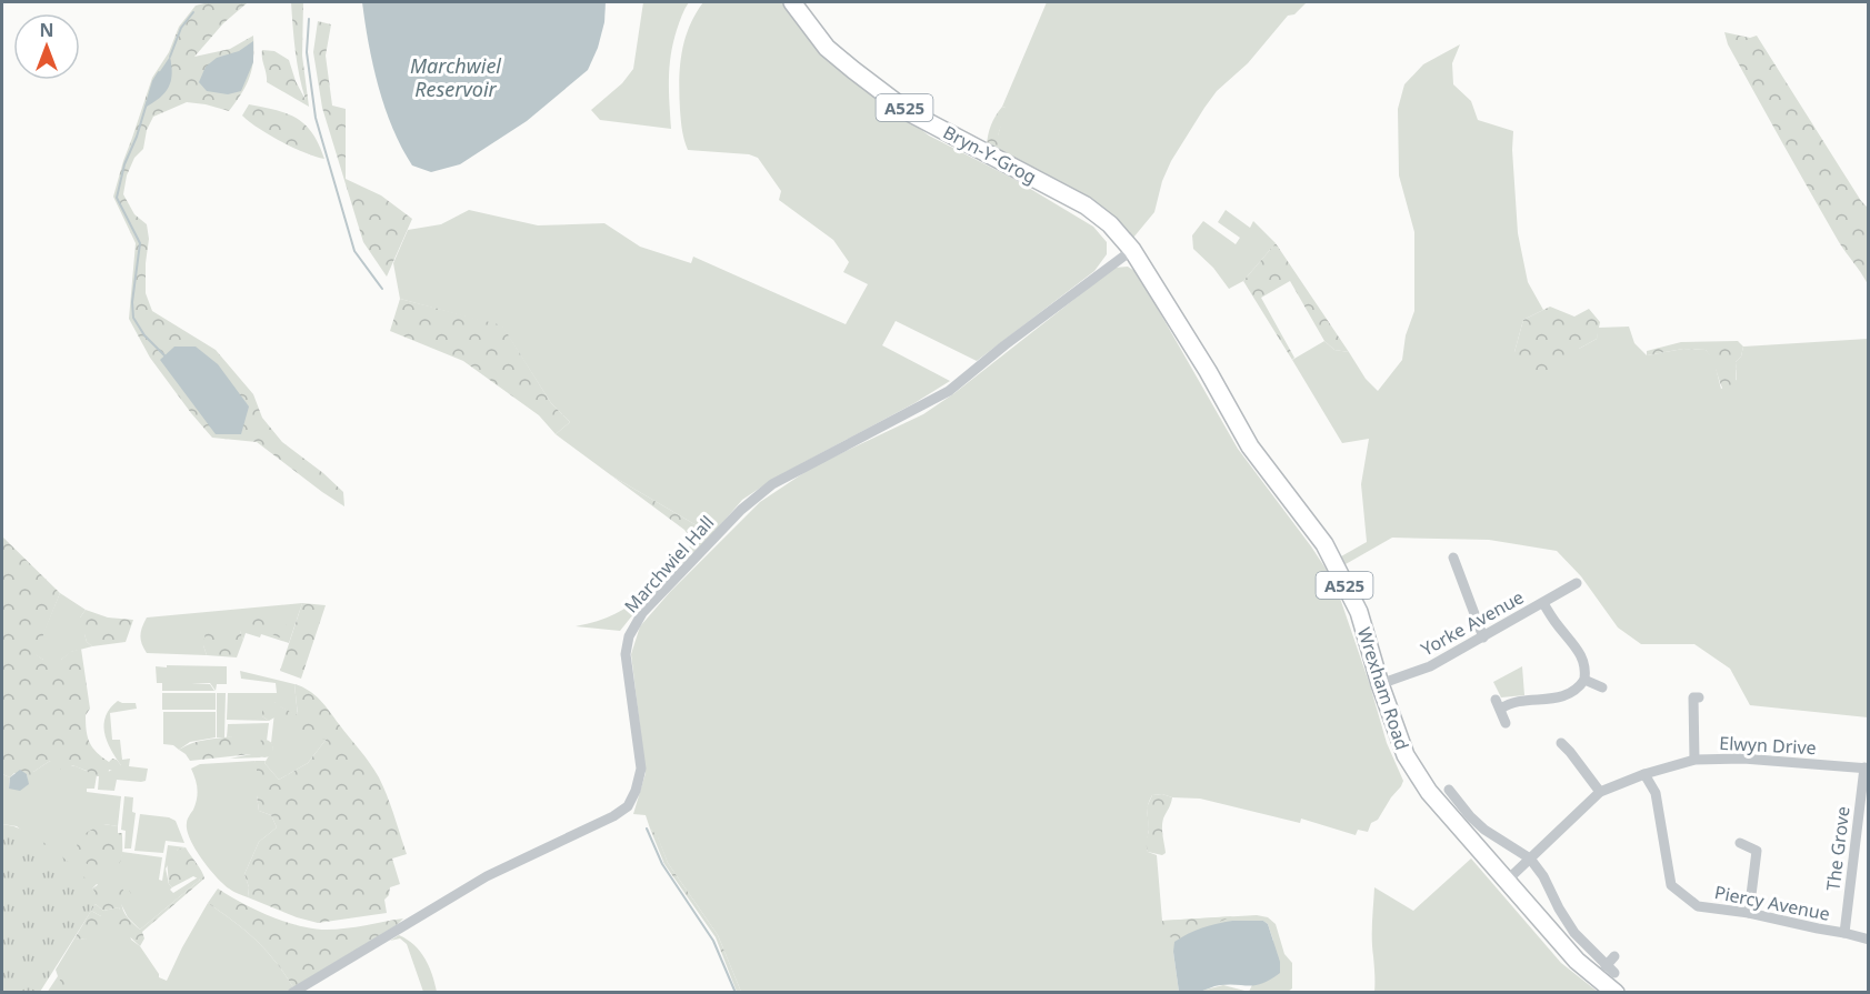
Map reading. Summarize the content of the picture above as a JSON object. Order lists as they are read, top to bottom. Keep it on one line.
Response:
{"streets":{"main road":["A525","Bryn-Y-Grog","Wrexham Road"],"street":["Marchwiel Hall","Yorke Avenue","Elwyn Drive","The Grove","Piercy Avenue"]},"crossings":[["Bryn-Y-Grog","Marchwiel Hall"],["Bryn-Y-Grog","Wrexham Road"],["Marchwiel Hall","Wrexham Road"],["Yorke Avenue","Wrexham Road"],["Wrexham Road","Elwyn Drive"],["Elwyn Drive","The Grove"],["Elwyn Drive","Piercy Avenue"],["The Grove","Piercy Avenue"]],"water":["Marchwiel Reservoir"],"north":"top"}
